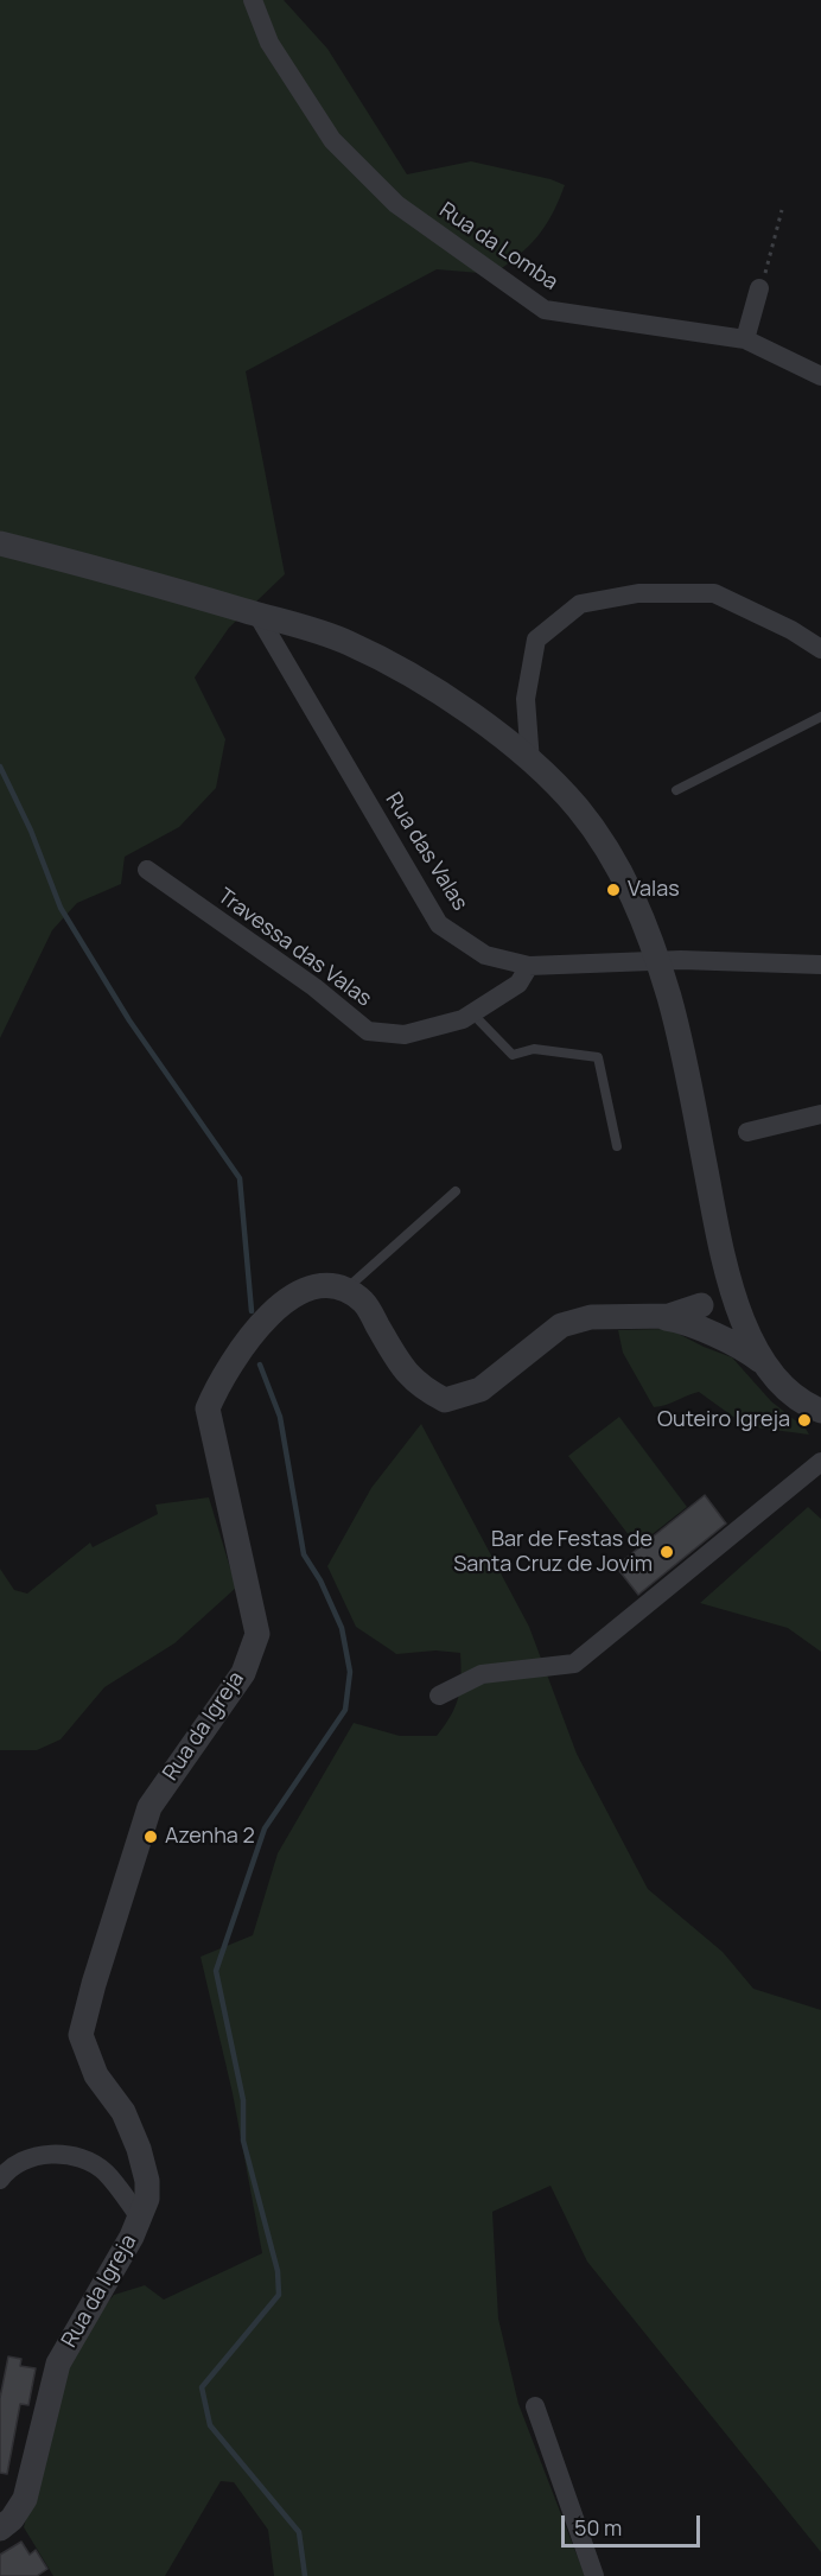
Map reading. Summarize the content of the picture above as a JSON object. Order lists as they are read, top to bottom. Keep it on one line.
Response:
{"streets":{"street":["Rua da Lomba","Rua das Valas","Travessa das Valas","Rua da Igreja"]},"crossings":[["Rua das Valas","Travessa das Valas"]],"places":["Valas","Outeiro Igreja","Bar de Festas de Santa Cruz de Jovim","Azenha 2"],"scale_bar":"50 m"}
